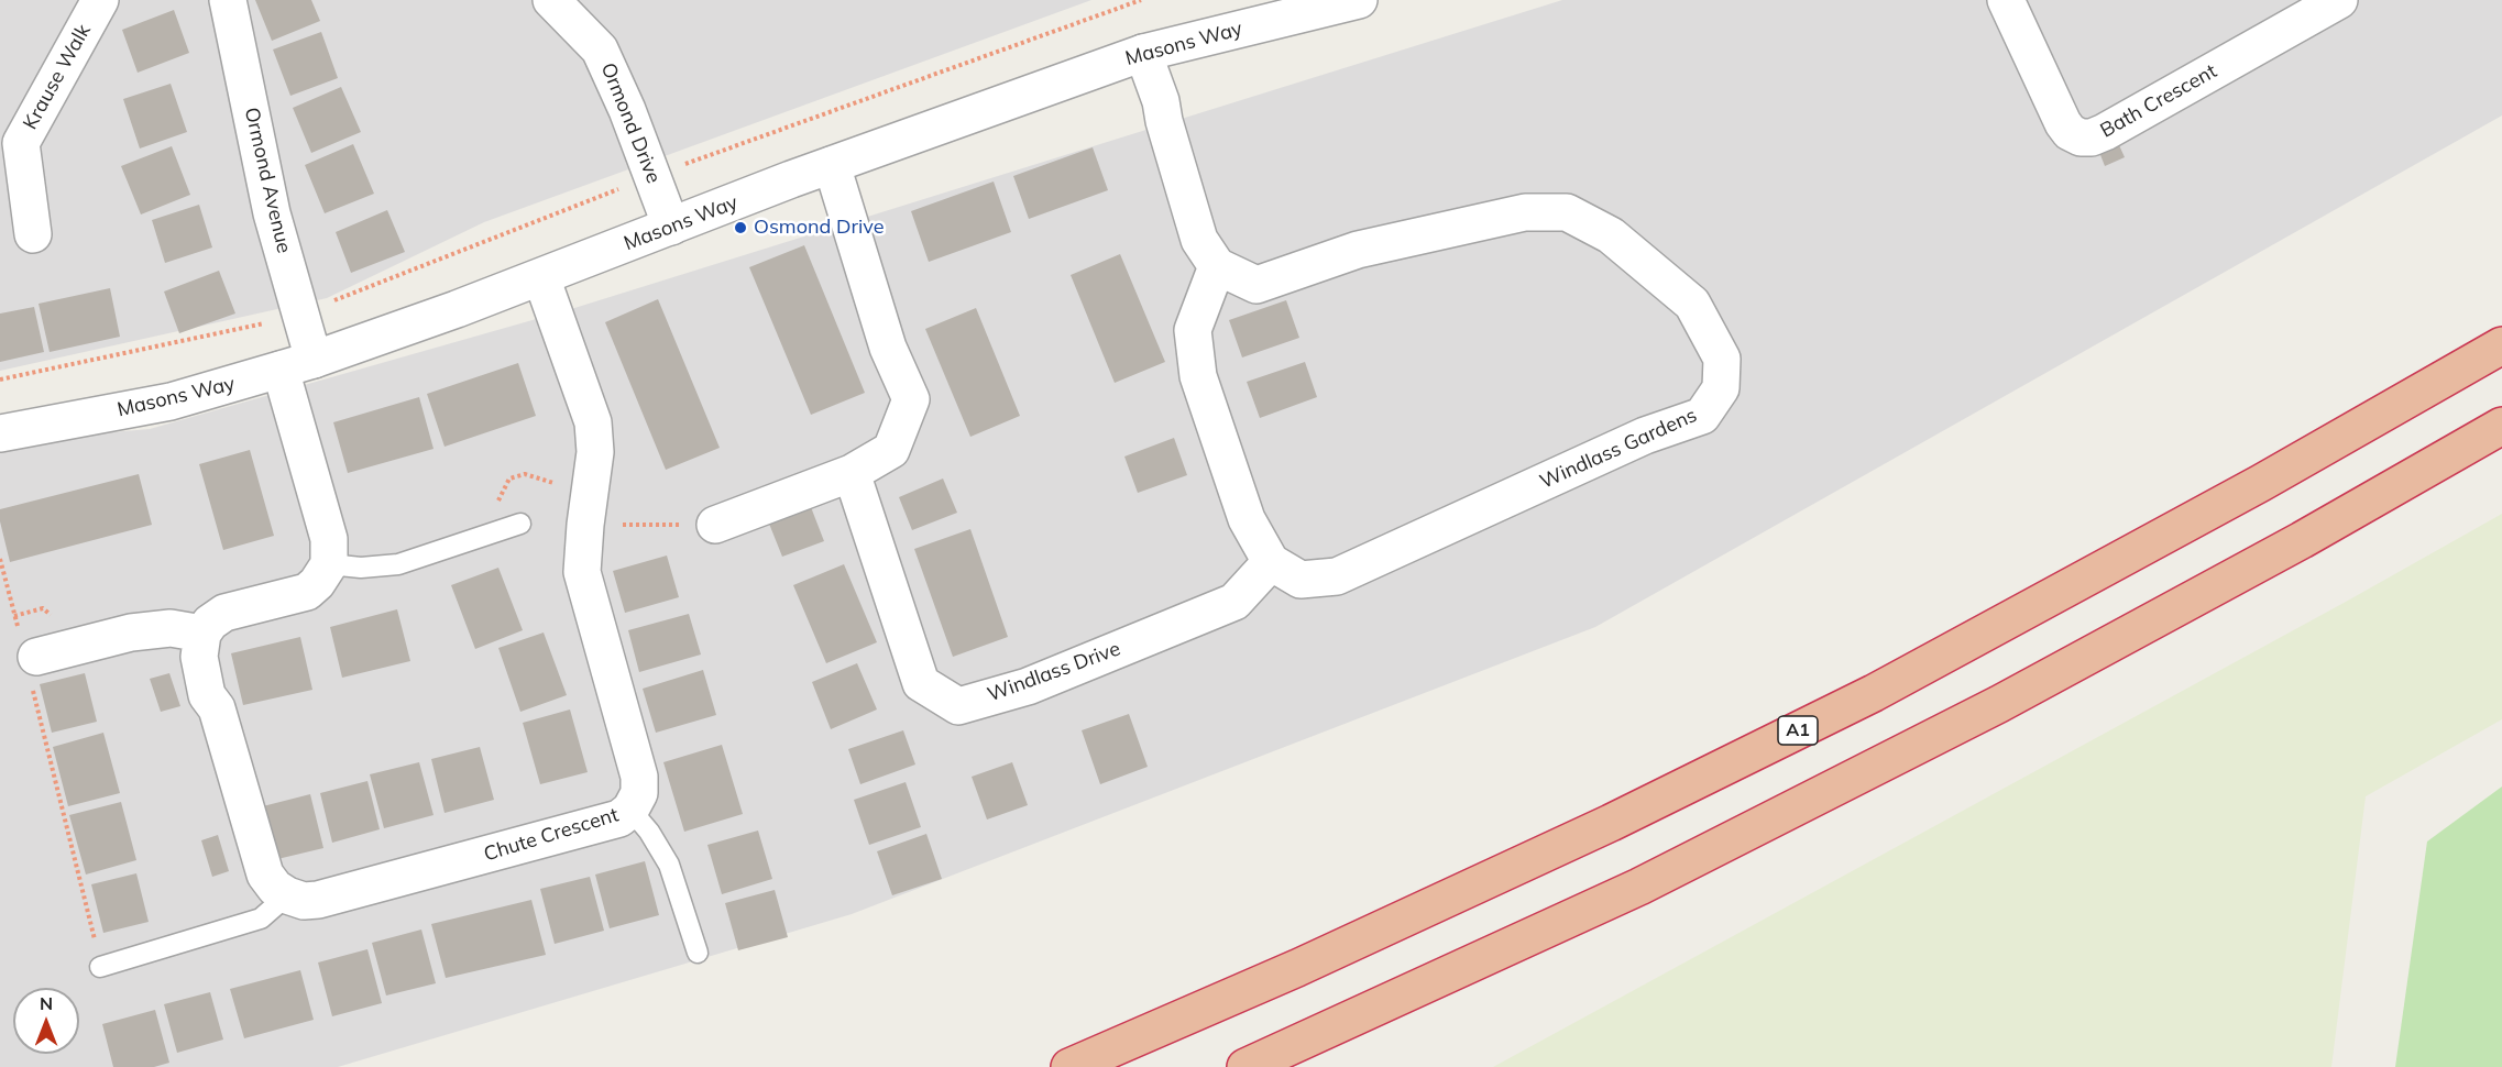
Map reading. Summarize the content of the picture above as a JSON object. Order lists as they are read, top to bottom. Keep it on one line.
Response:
{"streets":{"highway":["A1"],"street":["Masons Way","Krause Walk","Bath Crescent","Ormond Drive","Ormond Avenue","Windlass Gardens","Windlass Drive","Chute Crescent"]},"crossings":[["Masons Way","Ormond Drive"],["Masons Way","Ormond Avenue"],["Masons Way","Chute Crescent"],["Windlass Gardens","Windlass Drive"]],"places":["Osmond Drive"],"north":"top"}
